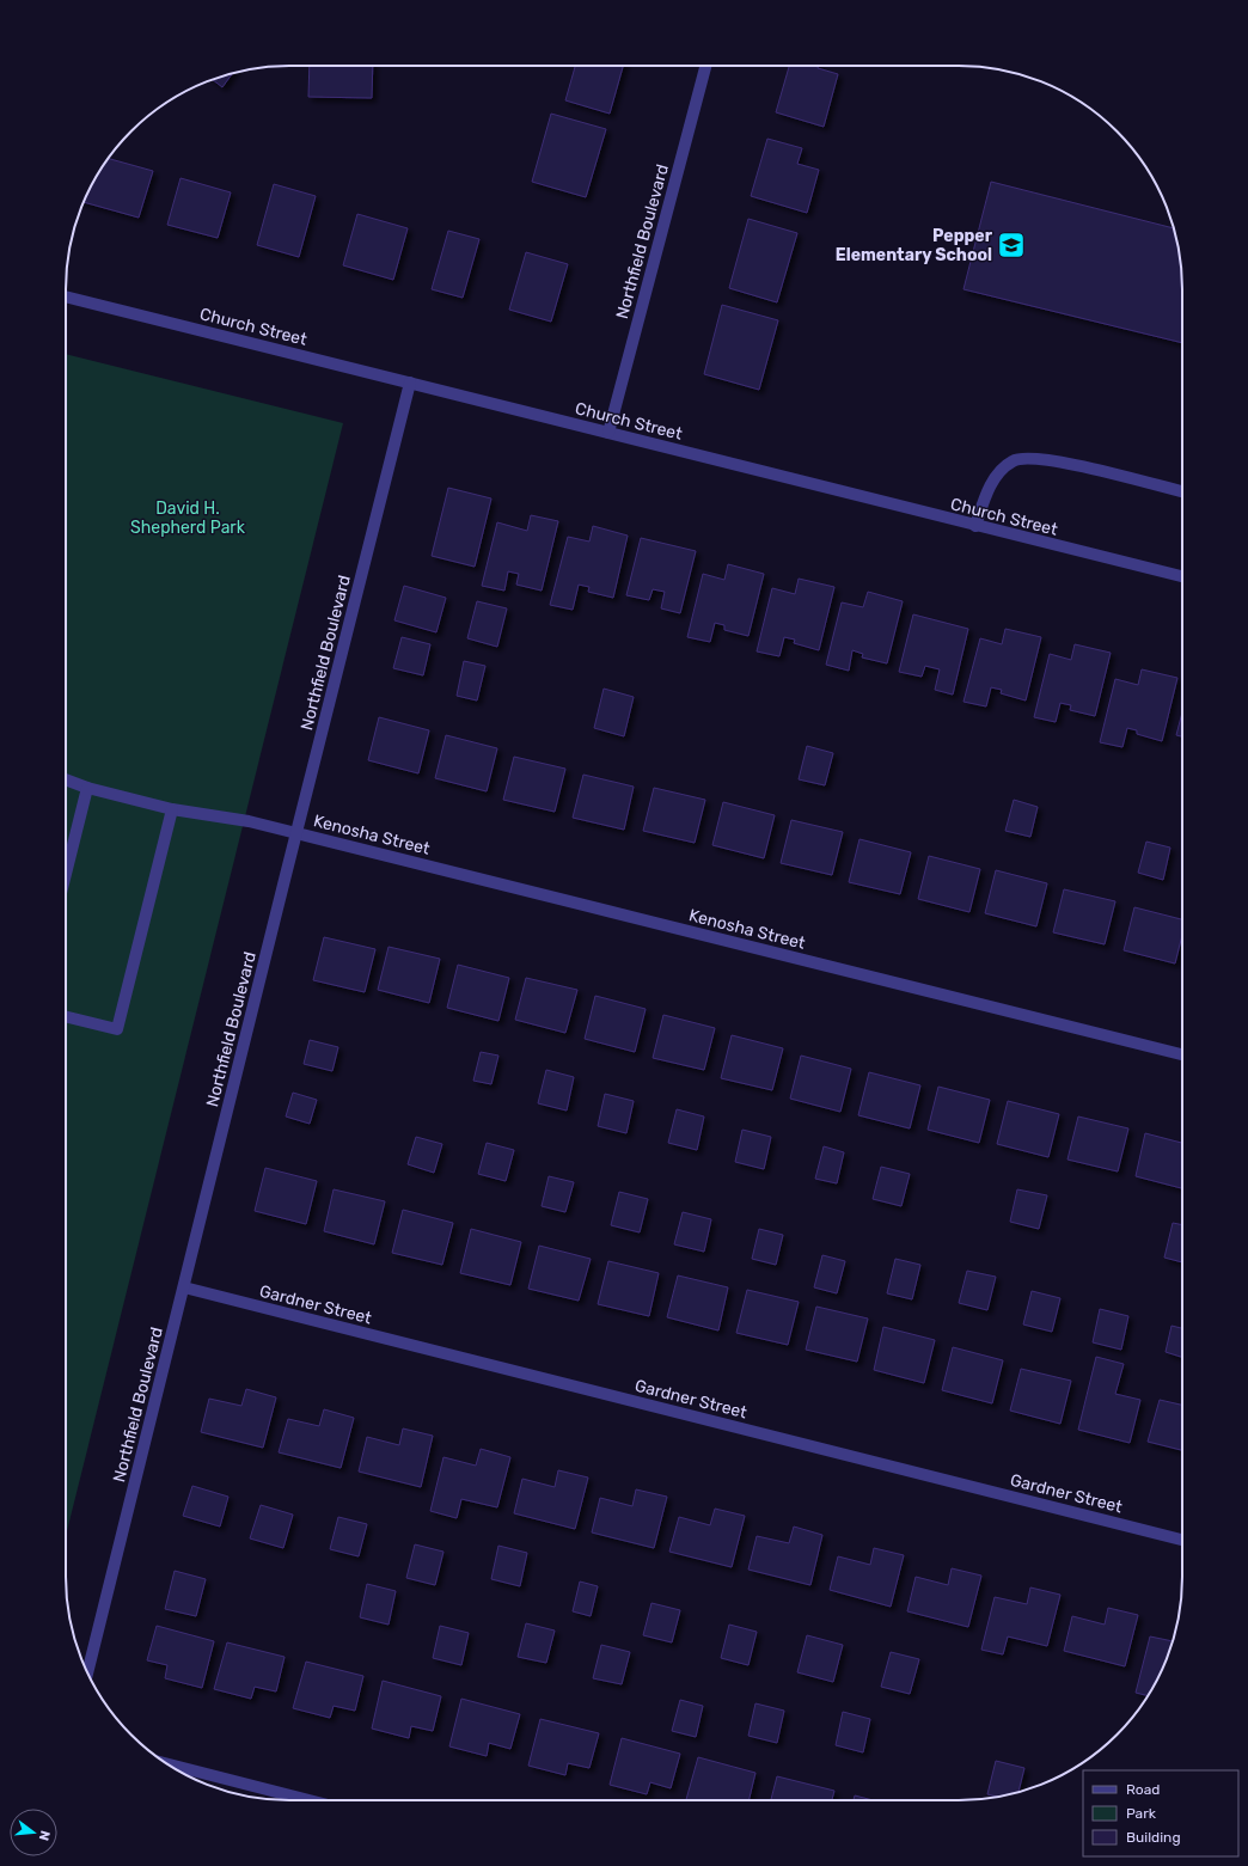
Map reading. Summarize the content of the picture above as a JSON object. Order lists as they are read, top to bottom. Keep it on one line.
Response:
{"streets":{"street":["Northfield Boulevard","Church Street","Kenosha Street","Gardner Street"]},"crossings":[["Northfield Boulevard","Church Street"],["Northfield Boulevard","Kenosha Street"],["Northfield Boulevard","Gardner Street"]],"parks":["David H. Shepherd Park"],"places":{"school or university":["Pepper Elementary School"]},"legend":["Road","Park","Building"],"north":"right"}
